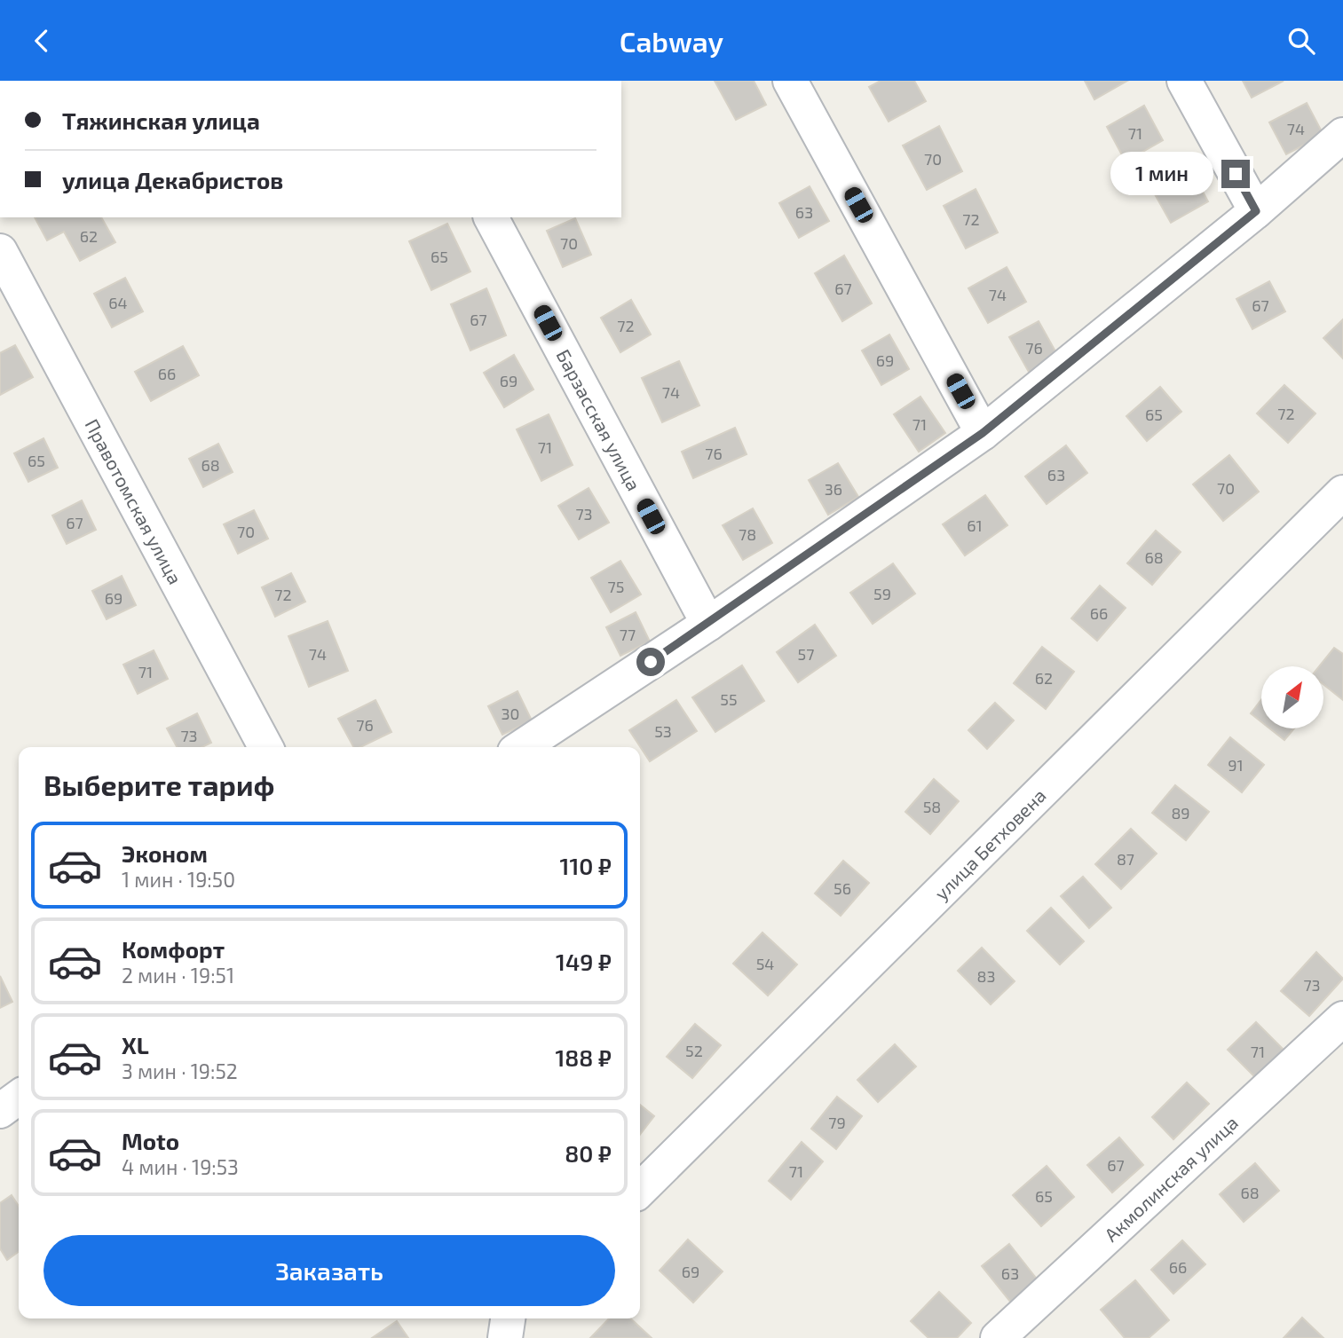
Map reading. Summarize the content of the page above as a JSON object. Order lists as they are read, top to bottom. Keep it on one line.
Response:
{"streets":{"street":["Барзасская улица","Правотомская улица","улица Бетховена","Акмолинская улица"]},"house_numbers":["74","71","70","63","72","62","70","65","67","74","64","67","67","72","76","69","66","69","74","72","65","71","71","76","65","68","63","70","36","73","67","61","70","78","68","75","59","72","69","66","77","74","57","71","62","55","30","76","53","73","91","58","89","87","56","54","83","73","52","71","79","67","71","68","65","66","69","63"],"north":"top right","page":{"header":"Cabway","banner":["Тяжинская улица","улица Декабристов"],"bubble":"1 мин","heading":"Выберите тариф","list":[{"name":"Эконом","note":"1 мин · 19:50","value":"110 ₽"},{"name":"Комфорт","note":"2 мин · 19:51","value":"149 ₽"},{"name":"XL","note":"3 мин · 19:52","value":"188 ₽"},{"name":"Moto","note":"4 мин · 19:53","value":"80 ₽"}],"buttons":"Заказать"}}
